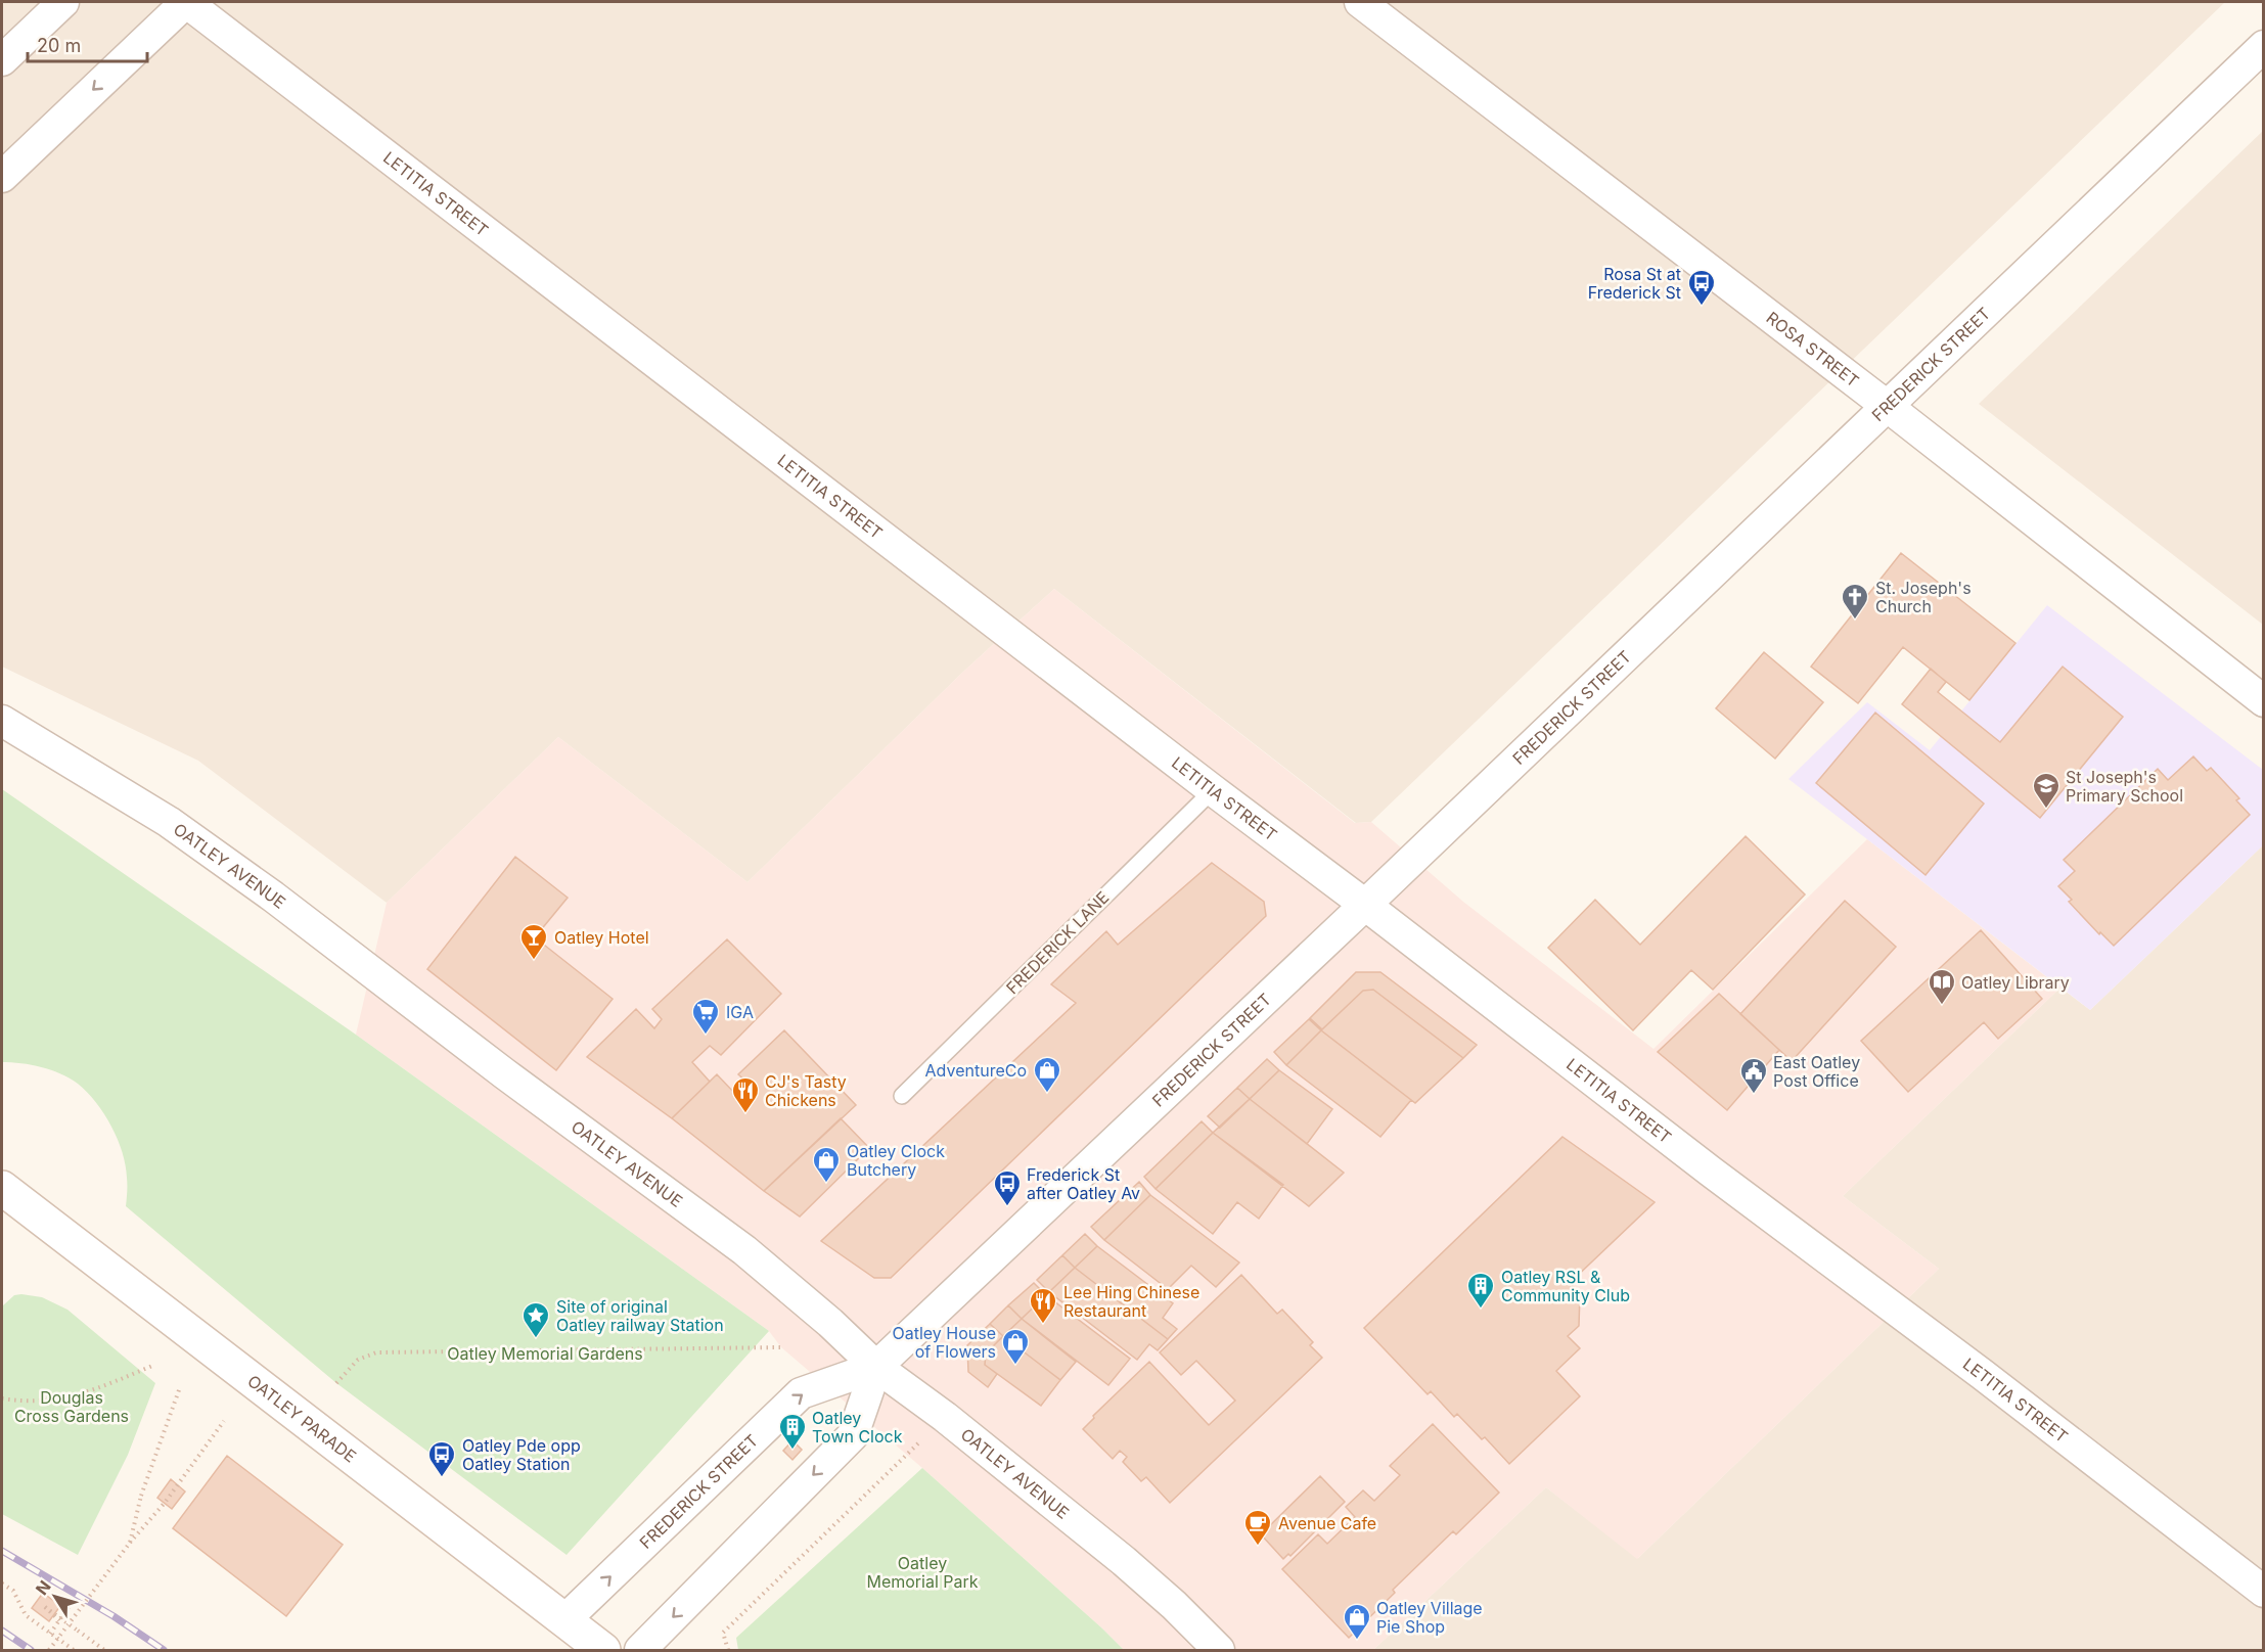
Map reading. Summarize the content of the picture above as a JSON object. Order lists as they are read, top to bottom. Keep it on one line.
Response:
{"streets":{"street":["LETITIA STREET","ROSA STREET","FREDERICK STREET","OATLEY AVENUE","OATLEY PARADE"],"lane":["FREDERICK LANE"]},"crossings":[["LETITIA STREET","FREDERICK STREET"],["LETITIA STREET","FREDERICK LANE"],["ROSA STREET","FREDERICK STREET"],["FREDERICK STREET","OATLEY AVENUE"],["FREDERICK STREET","OATLEY PARADE"]],"parks":["Oatley Memorial Gardens","Douglas Cross Gardens","Oatley Memorial Park"],"places":{"bus stop":["Rosa St at Frederick St","Frederick St after Oatley Av","Oatley Pde opp Oatley Station"],"church":["St. Joseph's Church"],"school or university":["St Joseph's Primary School"],"bar":["Oatley Hotel"],"library":["Oatley Library"],"supermarket":["IGA"],"shop":["AdventureCo","Oatley Clock Butchery","Oatley House of Flowers","Oatley Village Pie Shop"],"public building":["East Oatley Post Office"],"restaurant":["CJ's Tasty Chickens","Lee Hing Chinese Restaurant"],"building":["Oatley RSL & Community Club","Oatley Town Clock"],"place":["Site of original Oatley railway Station"],"cafe":["Avenue Cafe"]},"scale_bar":"20 m","north":"top left"}
